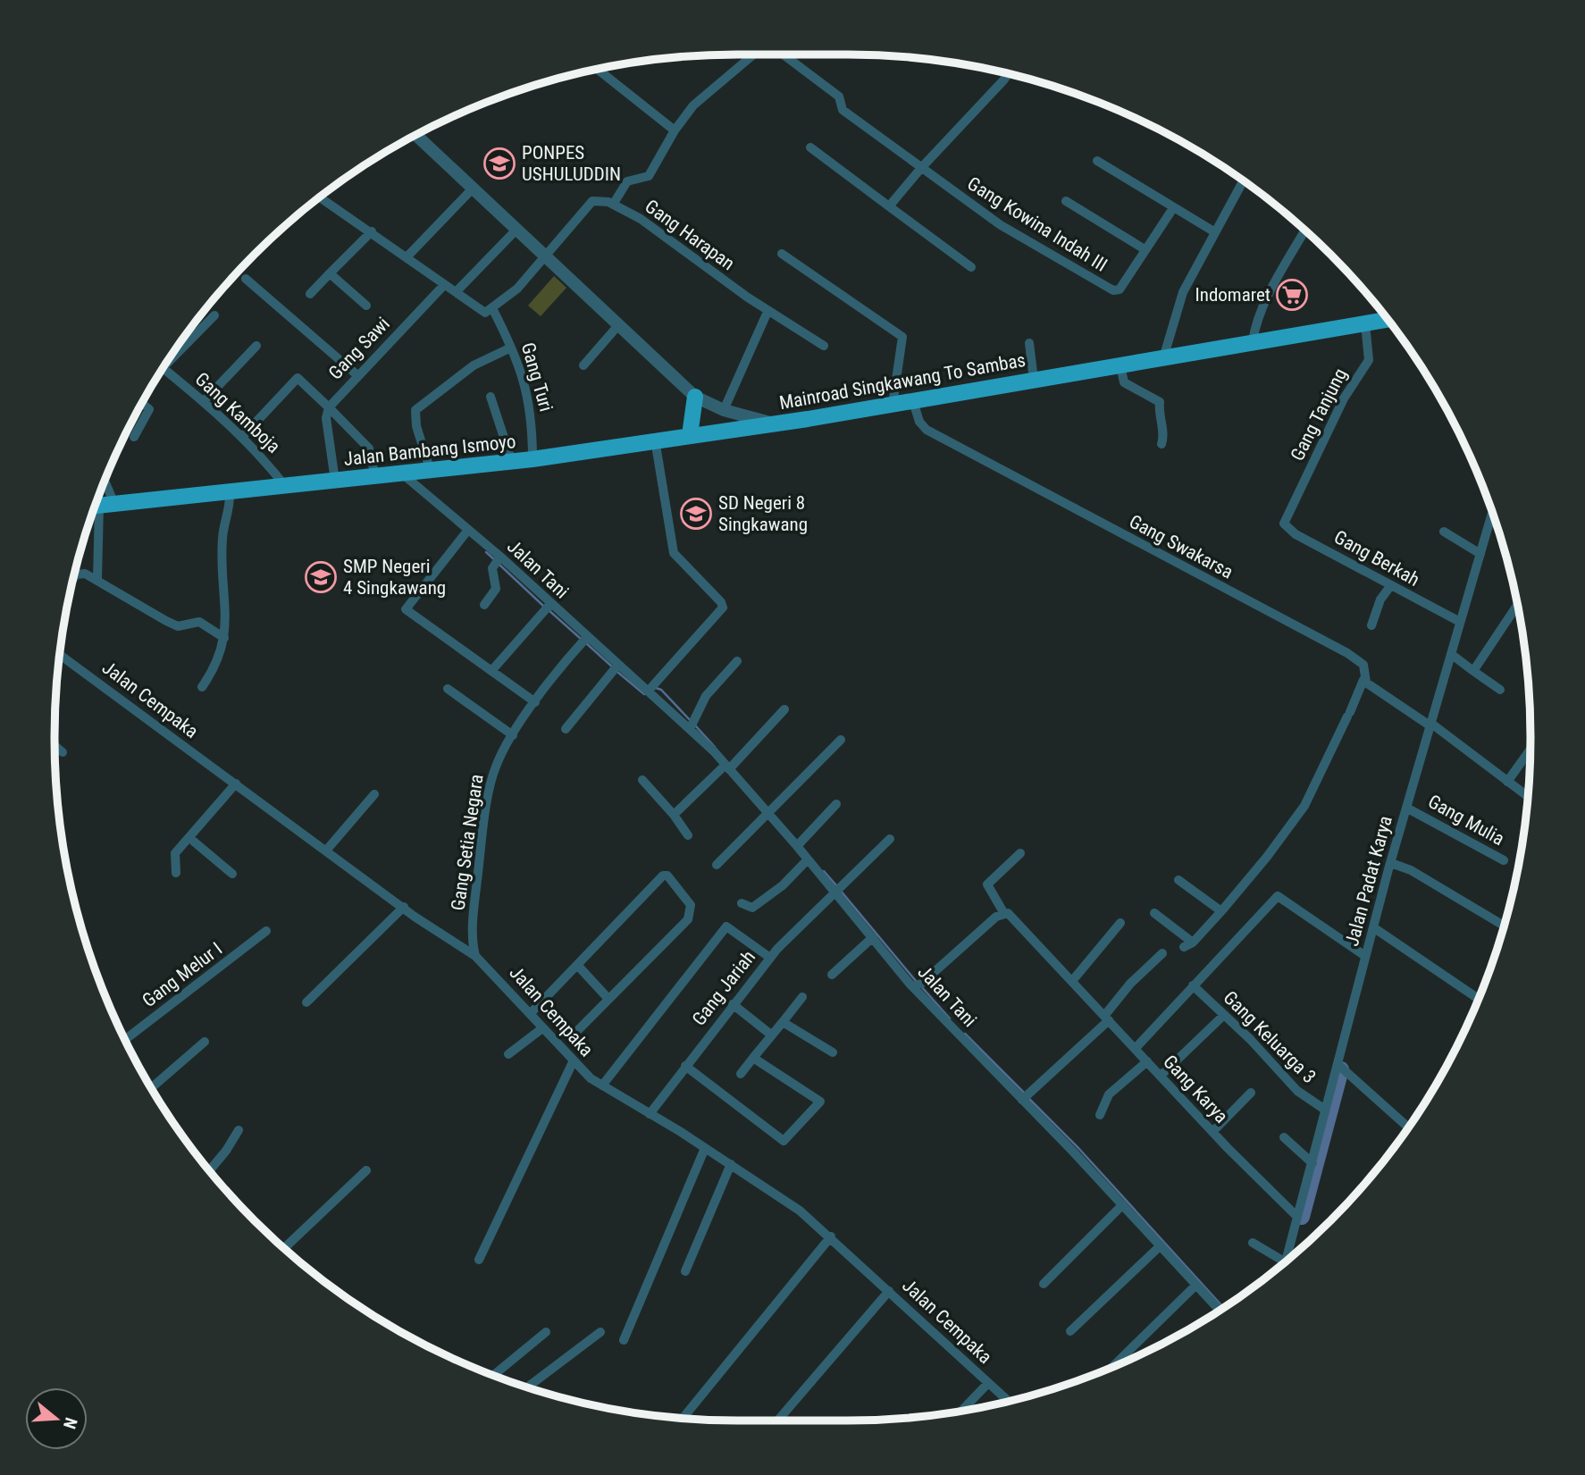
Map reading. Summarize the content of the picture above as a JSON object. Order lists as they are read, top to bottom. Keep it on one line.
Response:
{"streets":{"main road":["Mainroad Singkawang To Sambas","Jalan Bambang Ismoyo"],"street":["Gang Kowina Indah III","Gang Harapan","Gang Sawi","Gang Turi","Gang Kamboja","Gang Tanjung","Gang Swakarsa","Gang Berkah","Jalan Tani","Jalan Cempaka","Gang Mulia","Gang Setia Negara","Jalan Padat Karya","Gang Melur I","Gang Jariah","Gang Keluarga 3","Gang Karya"]},"crossings":[["Gang Sawi","Jalan Bambang Ismoyo"],["Gang Turi","Jalan Bambang Ismoyo"],["Mainroad Singkawang To Sambas","Gang Tanjung"],["Mainroad Singkawang To Sambas","Jalan Bambang Ismoyo"],["Mainroad Singkawang To Sambas","Gang Swakarsa"],["Gang Kamboja","Jalan Bambang Ismoyo"],["Gang Tanjung","Gang Berkah"],["Jalan Bambang Ismoyo","Jalan Tani"],["Gang Swakarsa","Jalan Padat Karya"],["Gang Berkah","Jalan Padat Karya"],["Jalan Tani","Gang Setia Negara"],["Jalan Tani","Gang Jariah"],["Jalan Cempaka","Gang Setia Negara"],["Jalan Cempaka","Gang Jariah"],["Gang Mulia","Jalan Padat Karya"],["Jalan Padat Karya","Gang Keluarga 3"],["Jalan Padat Karya","Gang Karya"]],"places":{"school or university":["PONPES USHULUDDIN","SD Negeri 8 Singkawang","SMP Negeri 4 Singkawang"],"supermarket":["Indomaret"]},"north":"right"}
